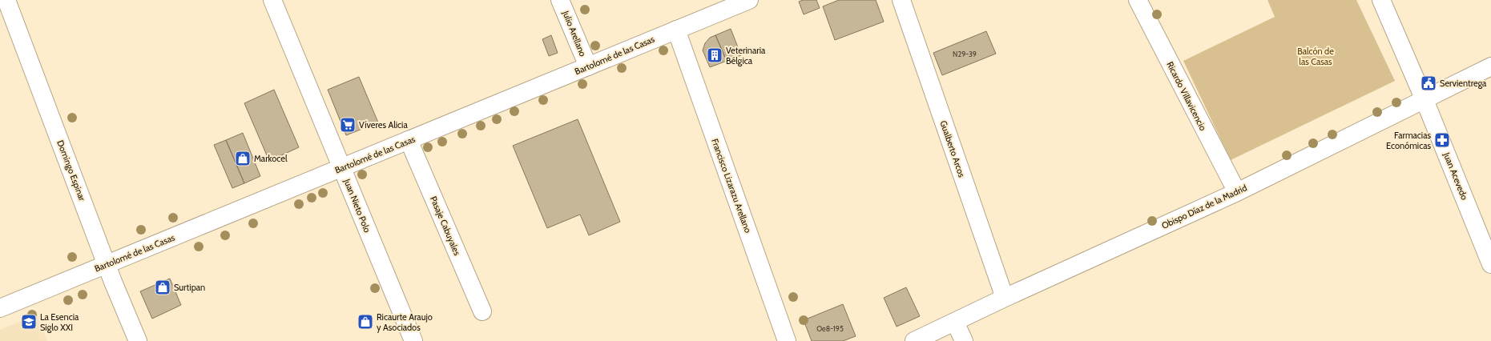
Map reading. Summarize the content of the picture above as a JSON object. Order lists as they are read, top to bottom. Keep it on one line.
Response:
{"streets":{"street":["Julio Arellano","Bartolomé de las Casas","Ricardo Villavicencio","Gualberto Arcos","Domingo Espinar","Juan Acevedo","Francisco Lizarazu Arellano","Juan Nieto Polo","Obispo Díaz de la Madrid","Pasaje Cabuyales"]},"crossings":[["Julio Arellano","Bartolomé de las Casas"],["Bartolomé de las Casas","Domingo Espinar"],["Bartolomé de las Casas","Francisco Lizarazu Arellano"],["Bartolomé de las Casas","Juan Nieto Polo"],["Bartolomé de las Casas","Pasaje Cabuyales"],["Ricardo Villavicencio","Obispo Díaz de la Madrid"],["Gualberto Arcos","Obispo Díaz de la Madrid"],["Juan Acevedo","Obispo Díaz de la Madrid"]],"parks":["Balcón de las Casas"],"places":{"building":["Veterinaria Bélgica"],"public building":["Servientrega"],"supermarket":["Víveres Alicia"],"pharmacy":["Farmacias Económicas"],"shop":["Markocel","Surtipan","Ricaurte Araujo y Asociados"],"school or university":["La Esencia Siglo XXI"]},"house_numbers":["N29-39","Oe8-195"]}
